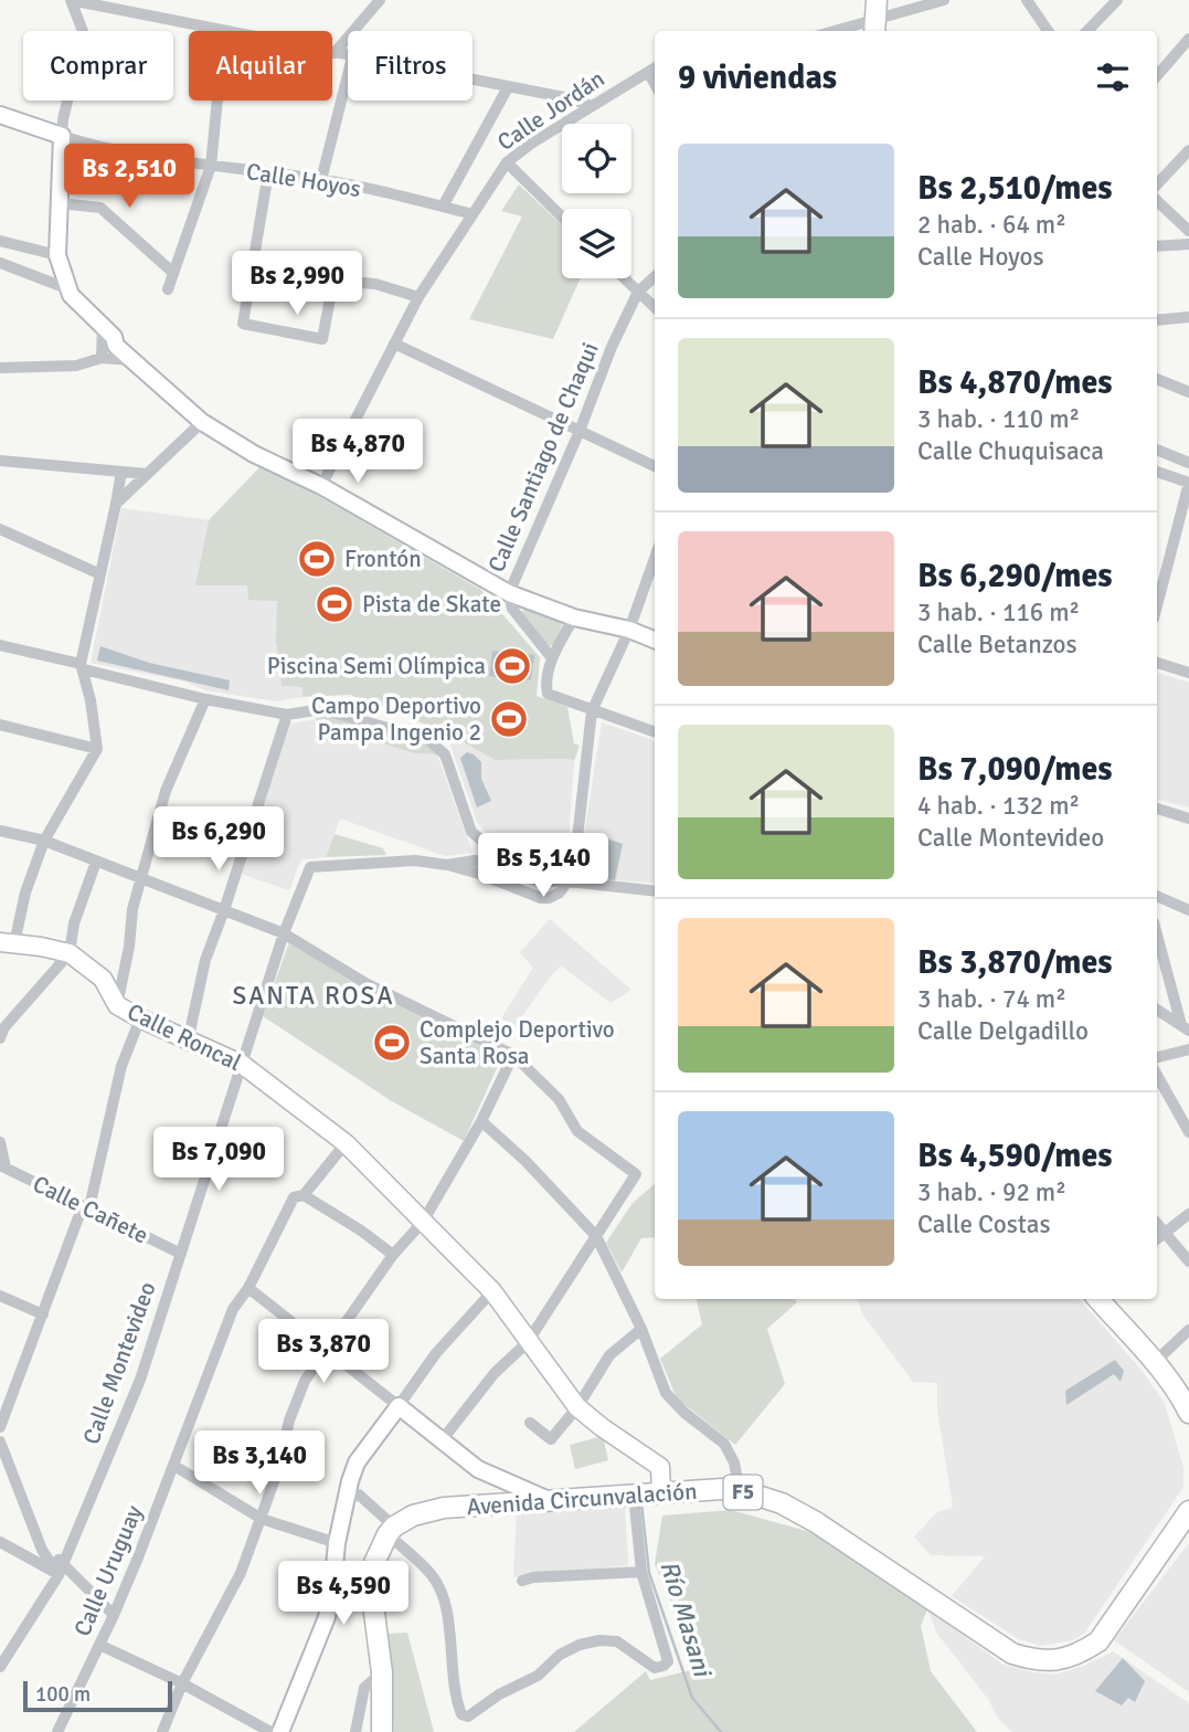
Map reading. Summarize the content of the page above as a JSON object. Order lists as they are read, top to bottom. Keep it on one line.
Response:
{"streets":{"highway":["F5","Avenida Circunvalación"],"main road":["Calle Hoyos","Calle Roncal"],"street":["Calle Jordán","Calle Santiago de Chaqui","Calle Cañete","Calle Montevideo","Calle Uruguay"]},"crossings":[["Calle Jordán","Calle Hoyos"],["Calle Roncal","Calle Montevideo"],["Calle Roncal","Avenida Circunvalación"],["Calle Roncal","Calle Uruguay"],["Calle Cañete","Calle Montevideo"]],"districts":["SANTA ROSA"],"water":["Río Masani"],"places":{"sports":["Frontón","Pista de Skate","Piscina Semi Olímpica","Campo Deportivo Pampa Ingenio 2","Complejo Deportivo Santa Rosa"]},"scale_bar":"100 m","page":{"chip":["Comprar","Alquilar","Filtros"],"heading":"9 viviendas","list":[{"name":"Bs 2,510/mes","note":"2 hab. · 64 m² · Calle Hoyos"},{"name":"Bs 4,870/mes","note":"3 hab. · 110 m² · Calle Chuquisaca"},{"name":"Bs 6,290/mes","note":"3 hab. · 116 m² · Calle Betanzos"},{"name":"Bs 7,090/mes","note":"4 hab. · 132 m² · Calle Montevideo"},{"name":"Bs 3,870/mes","note":"3 hab. · 74 m² · Calle Delgadillo"},{"name":"Bs 4,590/mes","note":"3 hab. · 92 m² · Calle Costas"}],"price":["Bs 2,510","Bs 2,990","Bs 4,870","Bs 6,290","Bs 5,140","Bs 7,090","Bs 3,870","Bs 3,140","Bs 4,590"],"scale":"100 m"}}
